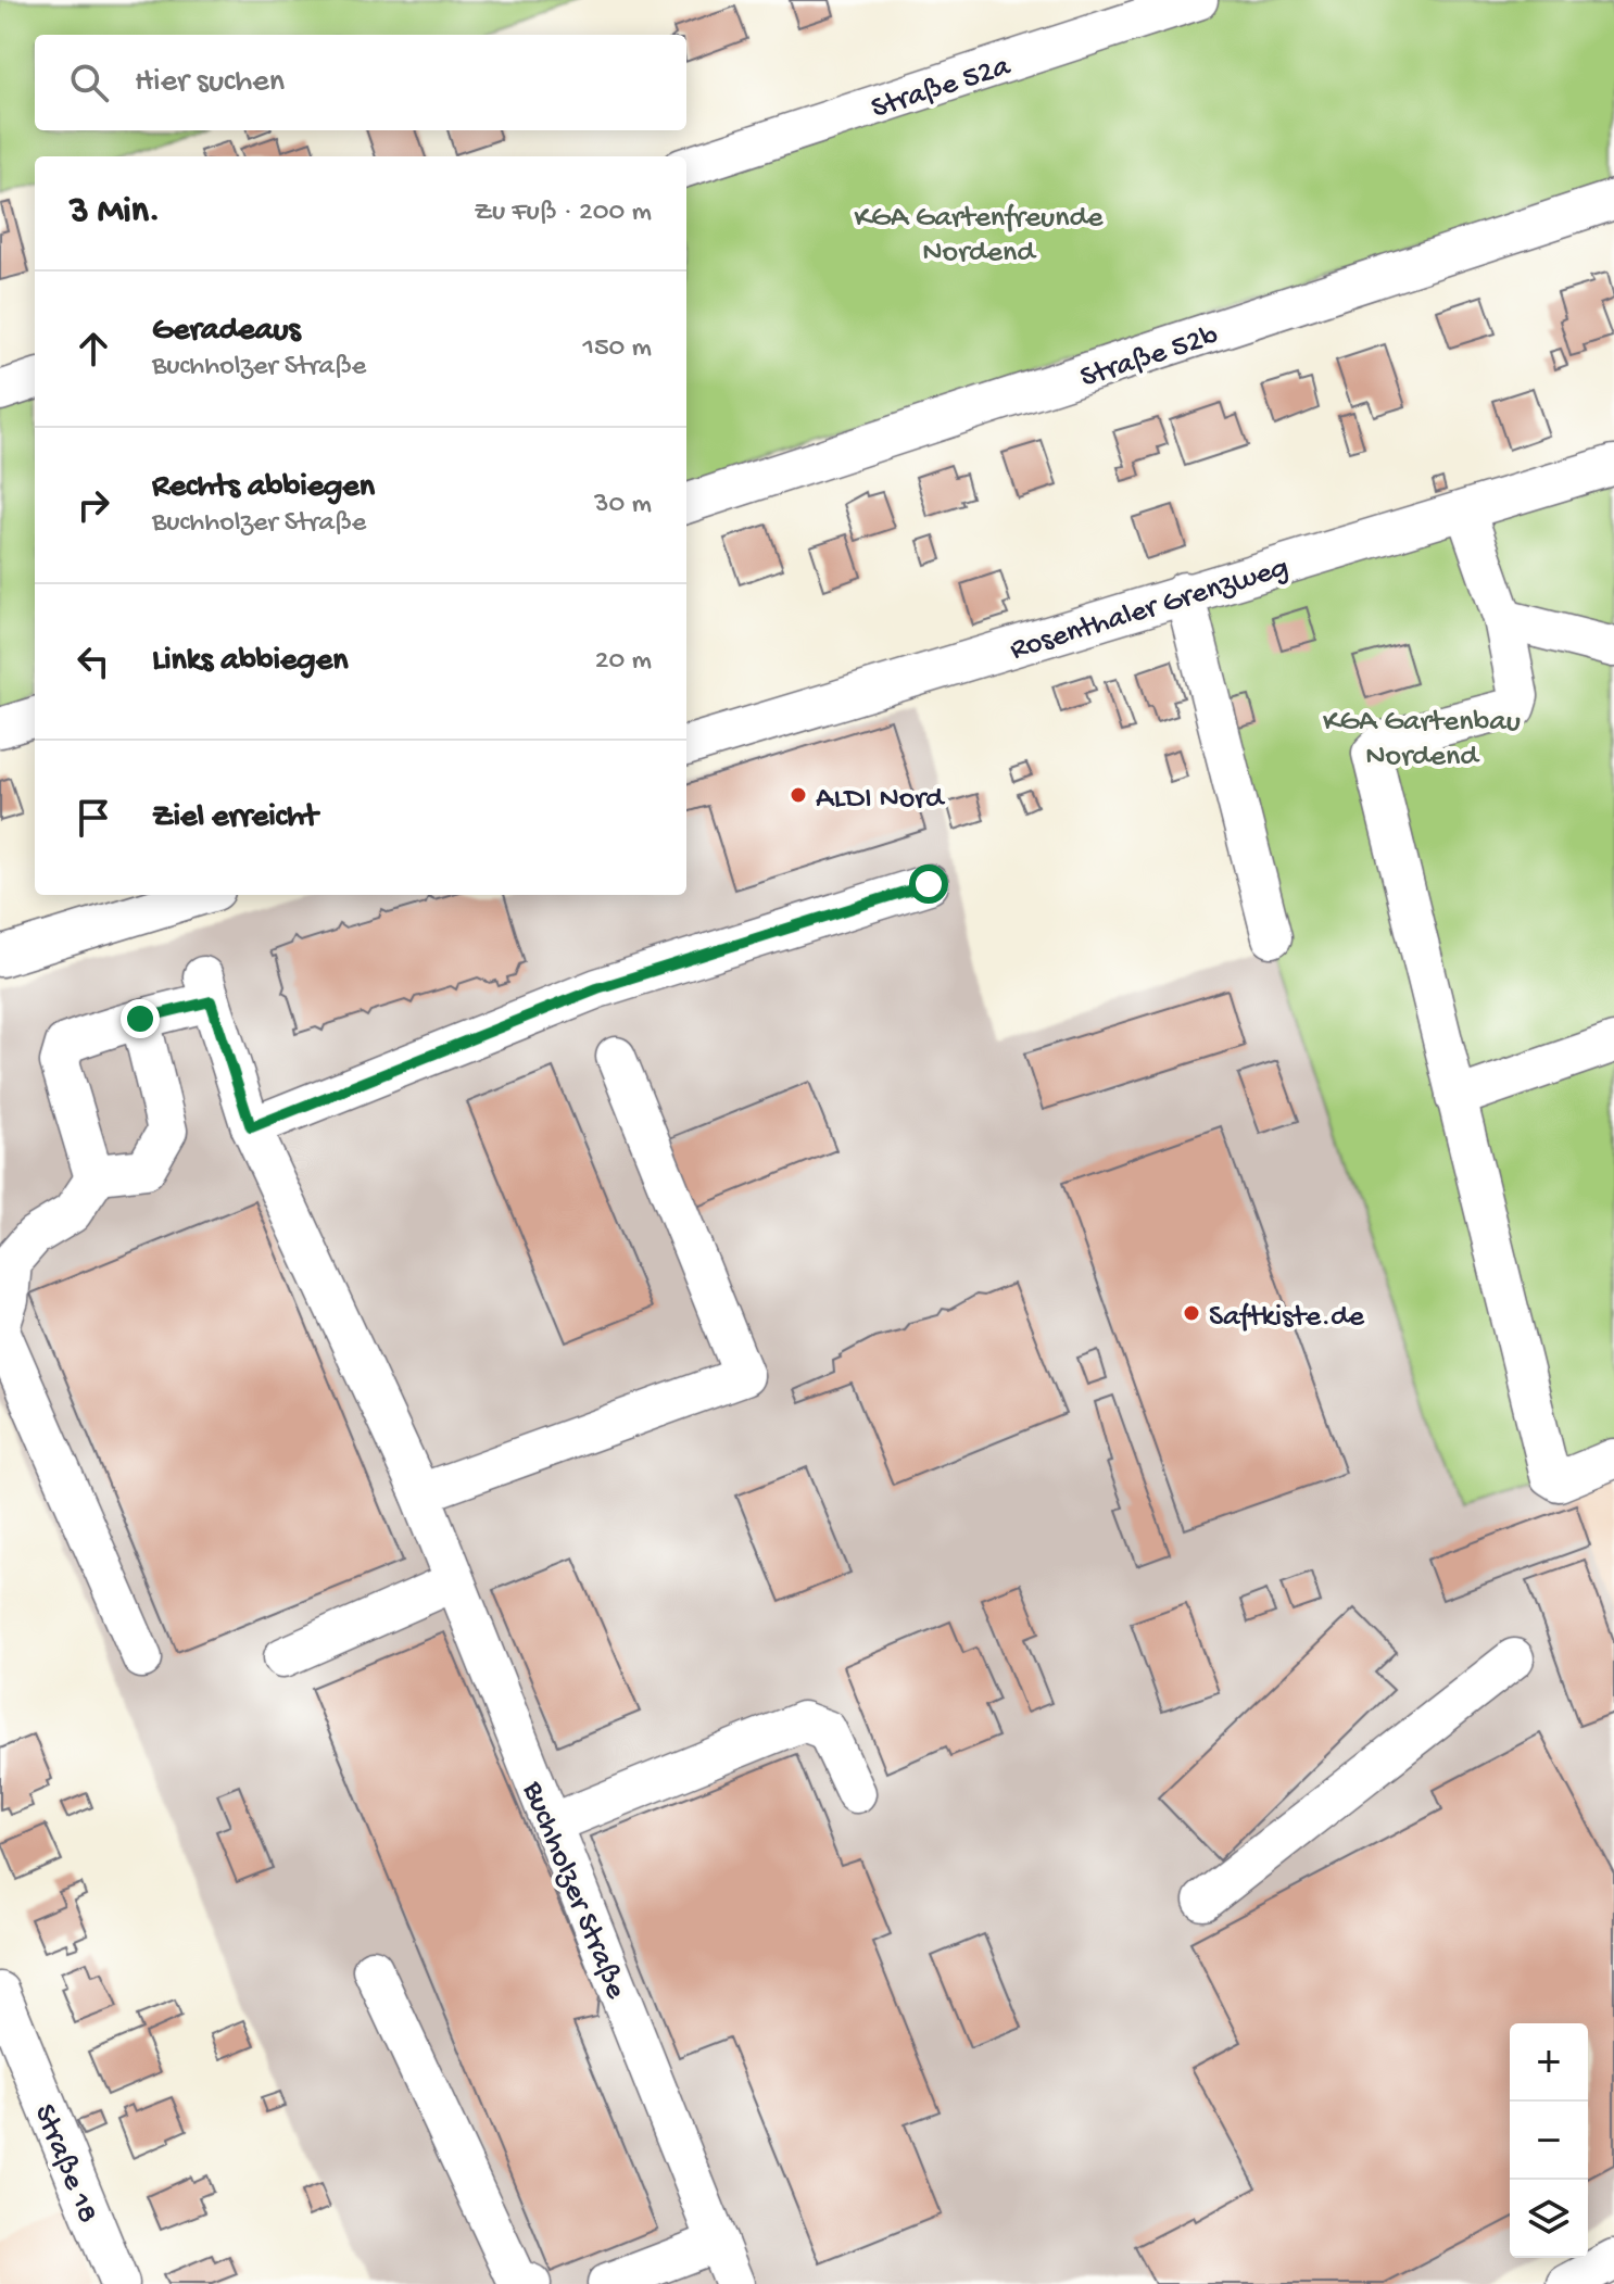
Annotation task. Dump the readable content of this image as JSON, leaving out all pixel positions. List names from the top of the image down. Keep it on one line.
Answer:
{"streets":{"street":["Straße 52a","Straße 52b","Rosenthaler Grenzweg","Buchholzer Straße","Straße 18"]},"parks":["KGA Gartenfreunde Nordend","KGA Gartenbau Nordend"],"places":["ALDI Nord","Saftkiste.de"],"page":{"search":"Hier suchen","heading":["3 Min.","Zu Fuß · 200 m"],"list":[["Geradeaus","Buchholzer Straße","150 m"],["Rechts abbiegen","Buchholzer Straße","30 m"],["Links abbiegen","20 m"],"Ziel erreicht"],"map_buttons":["+","−"]}}
